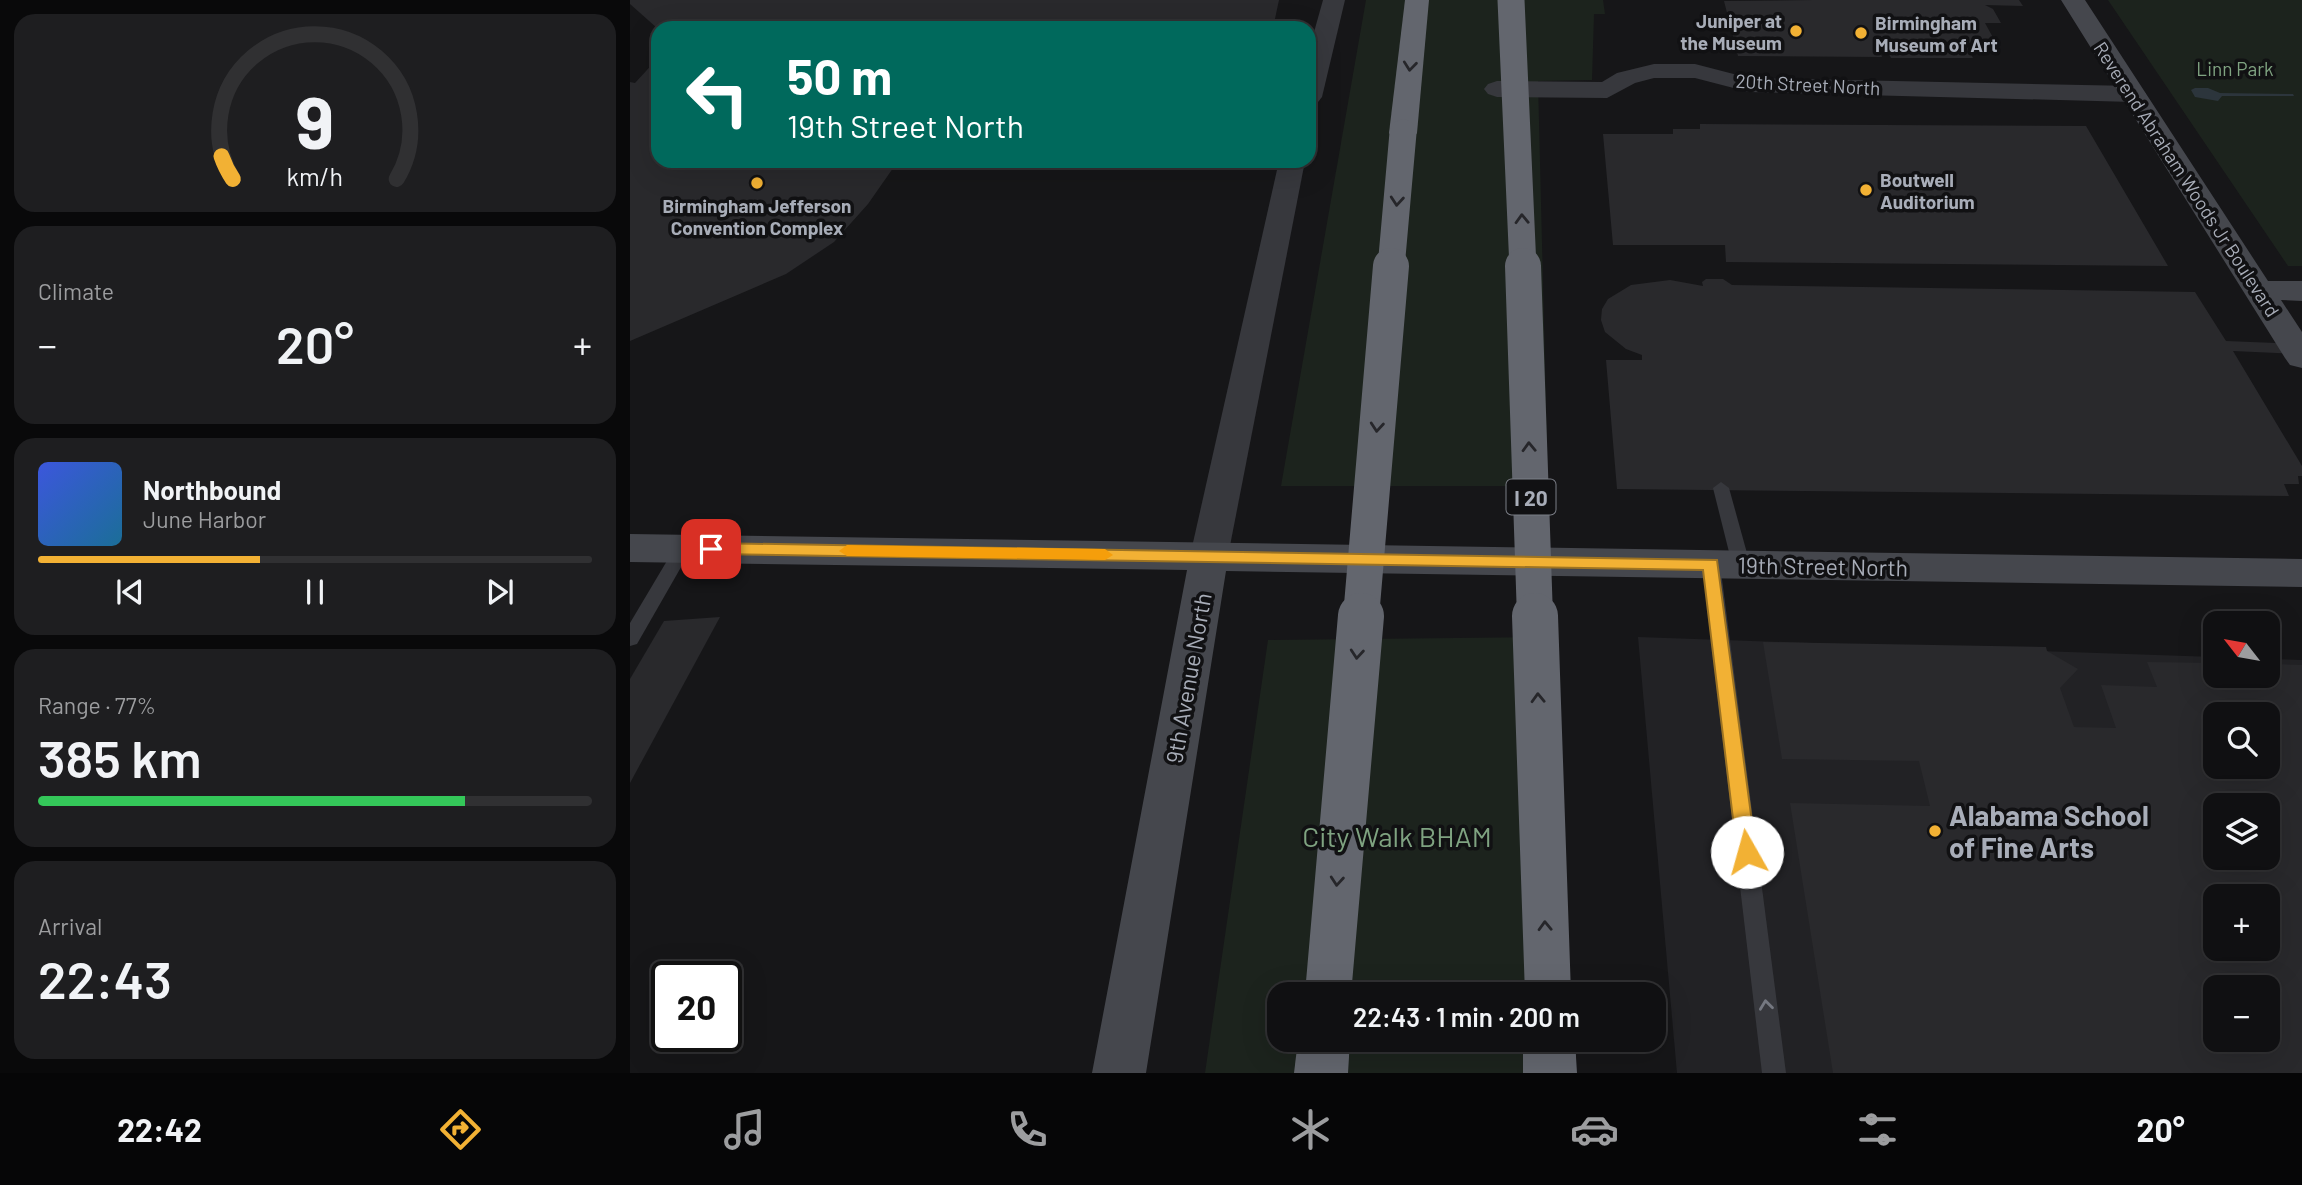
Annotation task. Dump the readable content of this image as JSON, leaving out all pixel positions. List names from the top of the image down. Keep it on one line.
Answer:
{"streets":{"highway":["I 20"],"main road":["Reverend Abraham Woods Jr Boulevard","19th Street North","9th Avenue North"],"street":["20th Street North"]},"crossings":[["20th Street North","Reverend Abraham Woods Jr Boulevard"],["19th Street North","9th Avenue North"]],"parks":["Linn Park","City Walk BHAM"],"places":["Juniper at the Museum","Birmingham Museum of Art","Birmingham Jefferson Convention Complex","Boutwell Auditorium","Alabama School of Fine Arts"],"north":"top left","page":{"turn":["50 m","19th Street North"],"tile":["Climate",["Range · 77%","385 km"],["Arrival","22:43"]],"heat":["−","20°","+"],"song":["Northbound","June Harbor"],"map_buttons":["+","−"],"limit":"20","trip":"22:43 · 1 min · 200 m","tabs":["22:42","20°"],"gauge":["9","km/h"]}}
